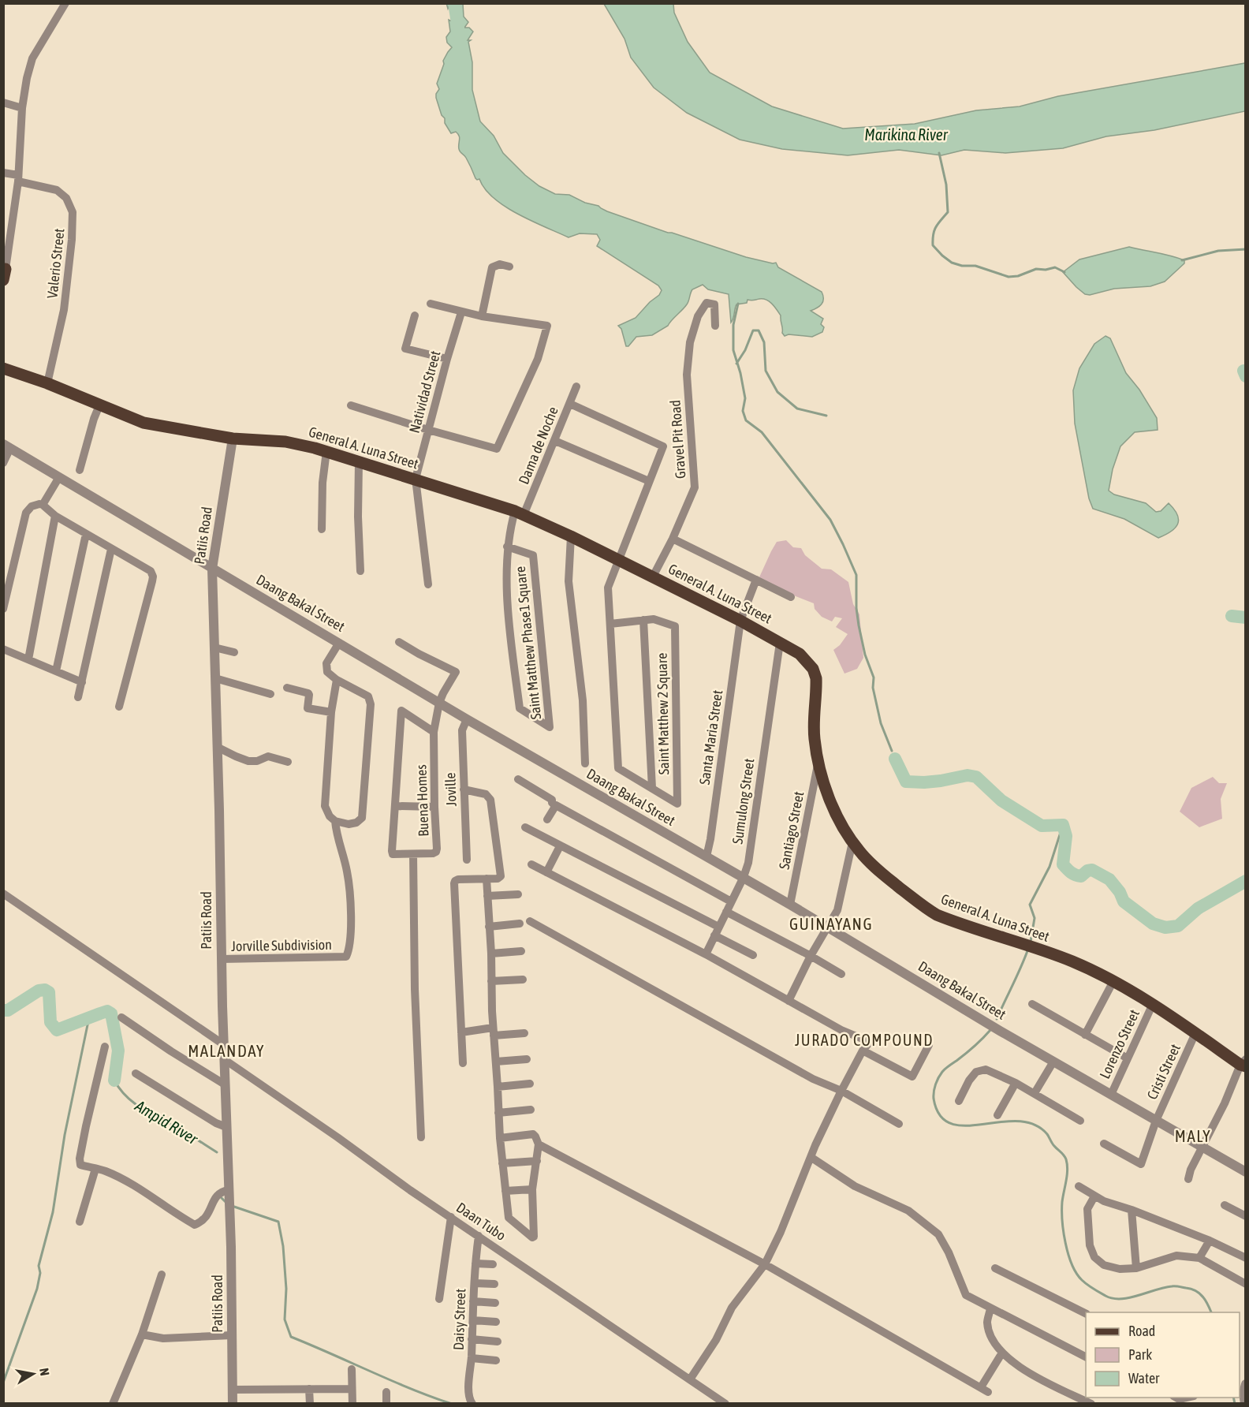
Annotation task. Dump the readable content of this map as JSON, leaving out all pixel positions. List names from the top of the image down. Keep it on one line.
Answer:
{"streets":{"main road":["General A. Luna Street"],"street":["Valerio Street","Natividad Street","Gravel Pit Road","Dama de Noche","Patiis Road","Daang Bakal Street","Saint Matthew Phase1 Square","Saint Matthew 2 Square","Santa Maria Street","Joville","Buena Homes","Sumulong Street","Santiago Street","Jorville Subdivision","Lorenzo Street","Cristi Street","Daan Tubo","Daisy Street"]},"crossings":[["Valerio Street","General A. Luna Street"],["Natividad Street","General A. Luna Street"],["Gravel Pit Road","General A. Luna Street"],["Dama de Noche","General A. Luna Street"],["Dama de Noche","Saint Matthew Phase1 Square"],["Dama de Noche","Saint Matthew 2 Square"],["General A. Luna Street","Patiis Road"],["General A. Luna Street","Saint Matthew Phase1 Square"],["General A. Luna Street","Saint Matthew 2 Square"],["General A. Luna Street","Santa Maria Street"],["General A. Luna Street","Sumulong Street"],["General A. Luna Street","Santiago Street"],["General A. Luna Street","Lorenzo Street"],["General A. Luna Street","Cristi Street"],["Patiis Road","Daang Bakal Street"],["Patiis Road","Jorville Subdivision"],["Patiis Road","Daan Tubo"],["Daang Bakal Street","Santa Maria Street"],["Daang Bakal Street","Joville"],["Daang Bakal Street","Buena Homes"],["Daang Bakal Street","Sumulong Street"],["Daang Bakal Street","Santiago Street"],["Daang Bakal Street","Lorenzo Street"],["Daang Bakal Street","Cristi Street"],["Daan Tubo","Daisy Street"]],"districts":["GUINAYANG","JURADO COMPOUND","MALANDAY","MALY"],"water":["Marikina River","Ampid River"],"legend":["Road","Park","Water"],"north":"right"}
